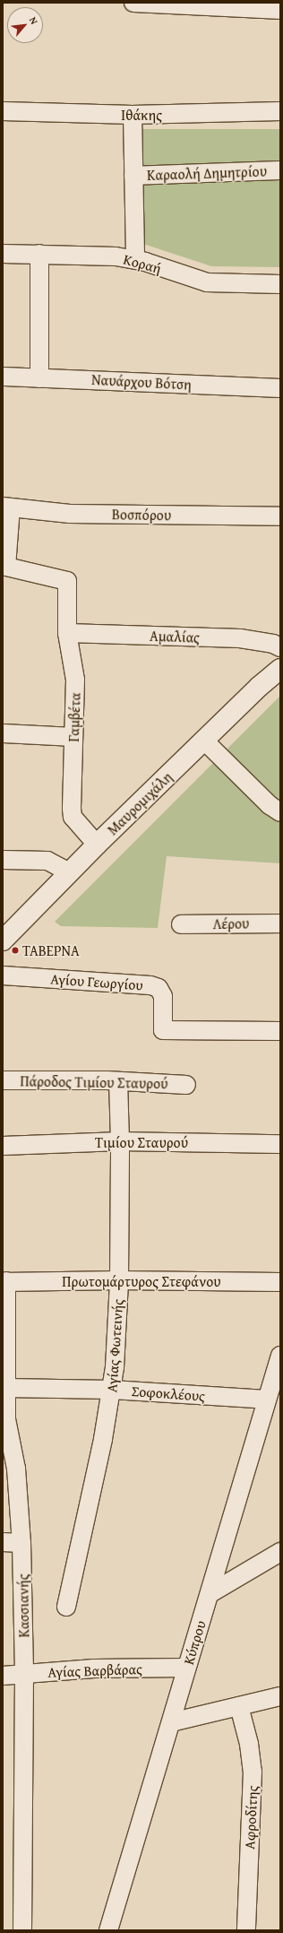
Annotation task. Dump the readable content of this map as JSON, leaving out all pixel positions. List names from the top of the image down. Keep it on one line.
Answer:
{"streets":{"main road":["Μαυρομιχάλη"],"street":["Ιθάκης","Καραολή Δημητρίου","Κοραή","Ναυάρχου Βότση","Βοσπόρου","Αμαλίας","Γαμβέτα","Λέρου","Αγίου Γεωργίου","Πάροδος Τιμίου Σταυρού","Τιμίου Σταυρού","Πρωτομάρτυρος Στεφάνου","Αγίας Φωτεινής","Σοφοκλέους","Κασσιανής","Κύπρου","Αγίας Βαρβάρας","Αφροδίτης"]},"crossings":[["Αμαλίας","Γαμβέτα"],["Γαμβέτα","Μαυρομιχάλη"],["Πάροδος Τιμίου Σταυρού","Αγίας Φωτεινής"],["Τιμίου Σταυρού","Αγίας Φωτεινής"],["Πρωτομάρτυρος Στεφάνου","Αγίας Φωτεινής"],["Πρωτομάρτυρος Στεφάνου","Κασσιανής"],["Αγίας Φωτεινής","Σοφοκλέους"],["Σοφοκλέους","Κασσιανής"],["Σοφοκλέους","Κύπρου"],["Κασσιανής","Αγίας Βαρβάρας"],["Κύπρου","Αγίας Βαρβάρας"]],"places":["ΤΑΒΕΡΝΑ"],"north":"top right"}
